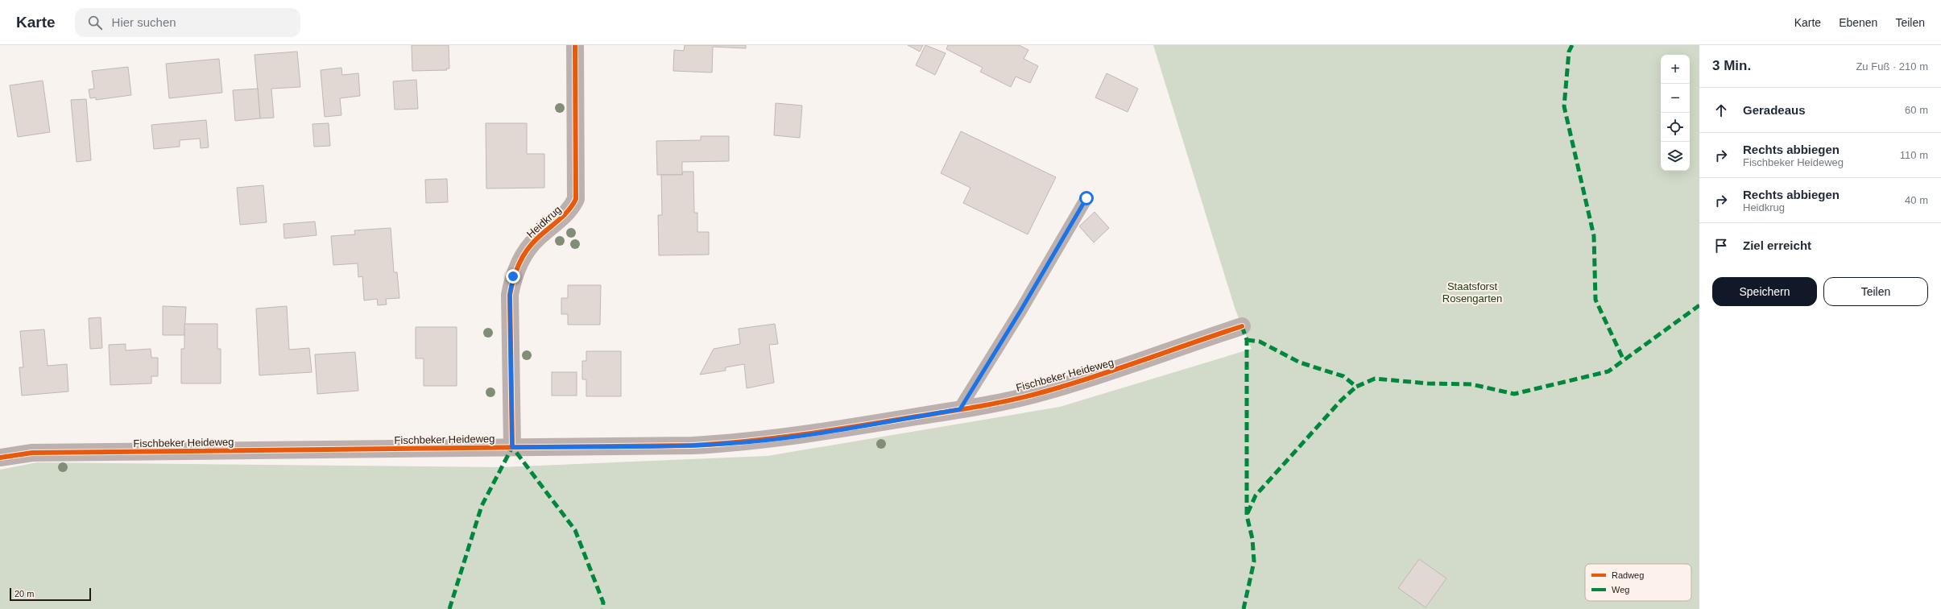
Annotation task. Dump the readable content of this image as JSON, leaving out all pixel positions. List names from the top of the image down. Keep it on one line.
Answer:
{"streets":{"street":["Heidkrug","Fischbeker Heideweg"]},"crossings":[["Heidkrug","Fischbeker Heideweg"]],"parks":["Staatsforst Rosengarten"],"legend":["Radweg","Weg"],"scale_bar":"20 m","page":{"header":"Karte","search":"Hier suchen","nav":["Karte","Ebenen","Teilen"],"heading":["3 Min.","Zu Fuß · 210 m"],"map_buttons":["+","−"],"list":[["Geradeaus","60 m"],["Rechts abbiegen","Fischbeker Heideweg","110 m"],["Rechts abbiegen","Heidkrug","40 m"],"Ziel erreicht"],"buttons":["Speichern","Teilen"],"scale":"20 m"}}
